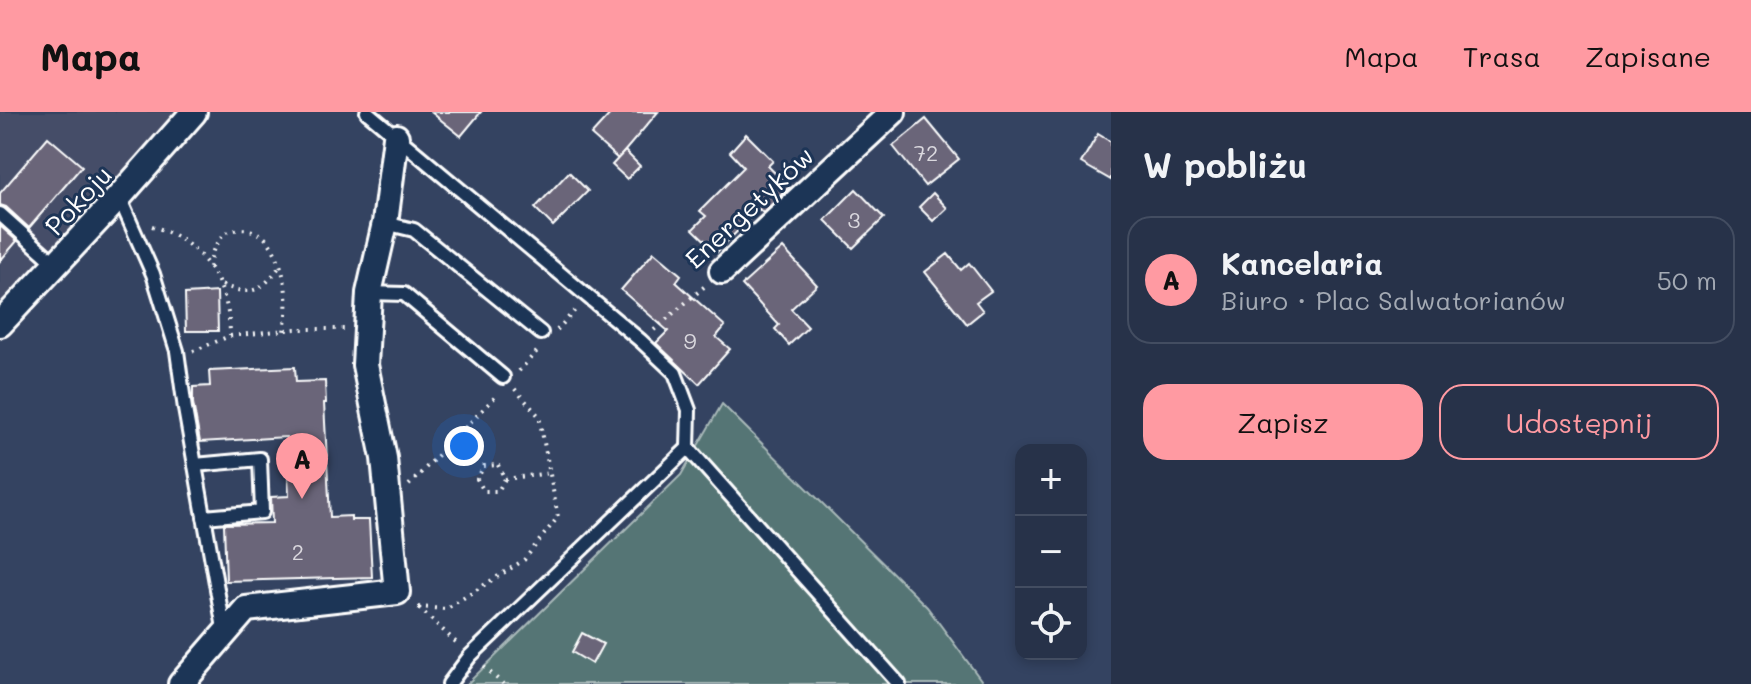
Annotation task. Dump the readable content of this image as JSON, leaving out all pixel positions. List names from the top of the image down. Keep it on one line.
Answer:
{"streets":{"street":["Pokoju","Energetyków"]},"house_numbers":["72","3","9","2"],"page":{"header":"Mapa","nav":["Mapa","Trasa","Zapisane"],"heading":"W pobliżu","list":[{"mark":"A","name":"Kancelaria","note":"Biuro · Plac Salwatorianów","value":"50 m"}],"buttons":["Zapisz","Udostępnij"],"pins":"A","map_buttons":["+","−"]}}
